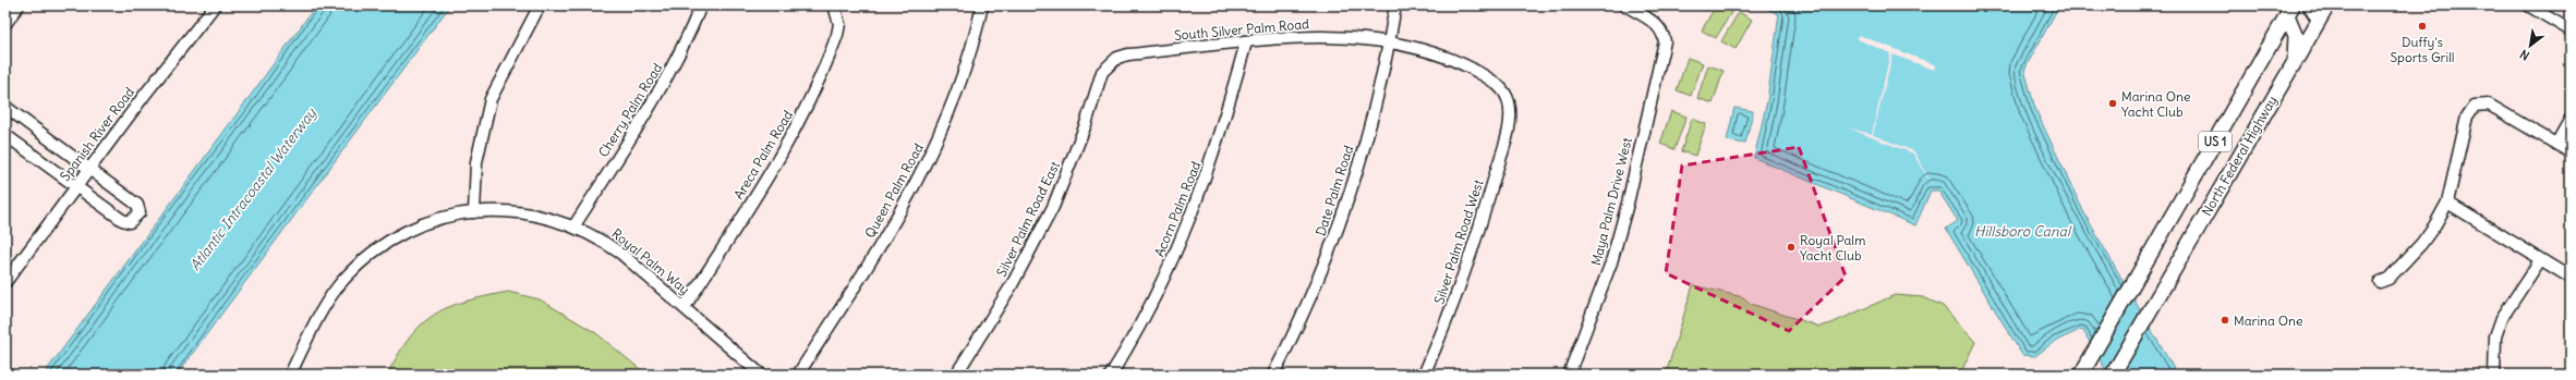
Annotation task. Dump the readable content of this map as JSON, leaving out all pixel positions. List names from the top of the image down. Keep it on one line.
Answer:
{"streets":{"main road":["US 1","North Federal Highway"],"street":["South Silver Palm Road","Cherry Palm Road","Spanish River Road","Areca Palm Road","Queen Palm Road","Date Palm Road","Maya Palm Drive West","Acorn Palm Road","Silver Palm Road East","Silver Palm Road West","Royal Palm Way"]},"crossings":[["South Silver Palm Road","Date Palm Road"],["South Silver Palm Road","Acorn Palm Road"],["South Silver Palm Road","Silver Palm Road East"],["South Silver Palm Road","Silver Palm Road West"],["Cherry Palm Road","Royal Palm Way"],["Areca Palm Road","Royal Palm Way"]],"water":["Atlantic Intracoastal Waterway","Hillsboro Canal"],"places":["Duffy's Sports Grill","Marina One Yacht Club","Royal Palm Yacht Club","Marina One"],"north":"bottom left"}
